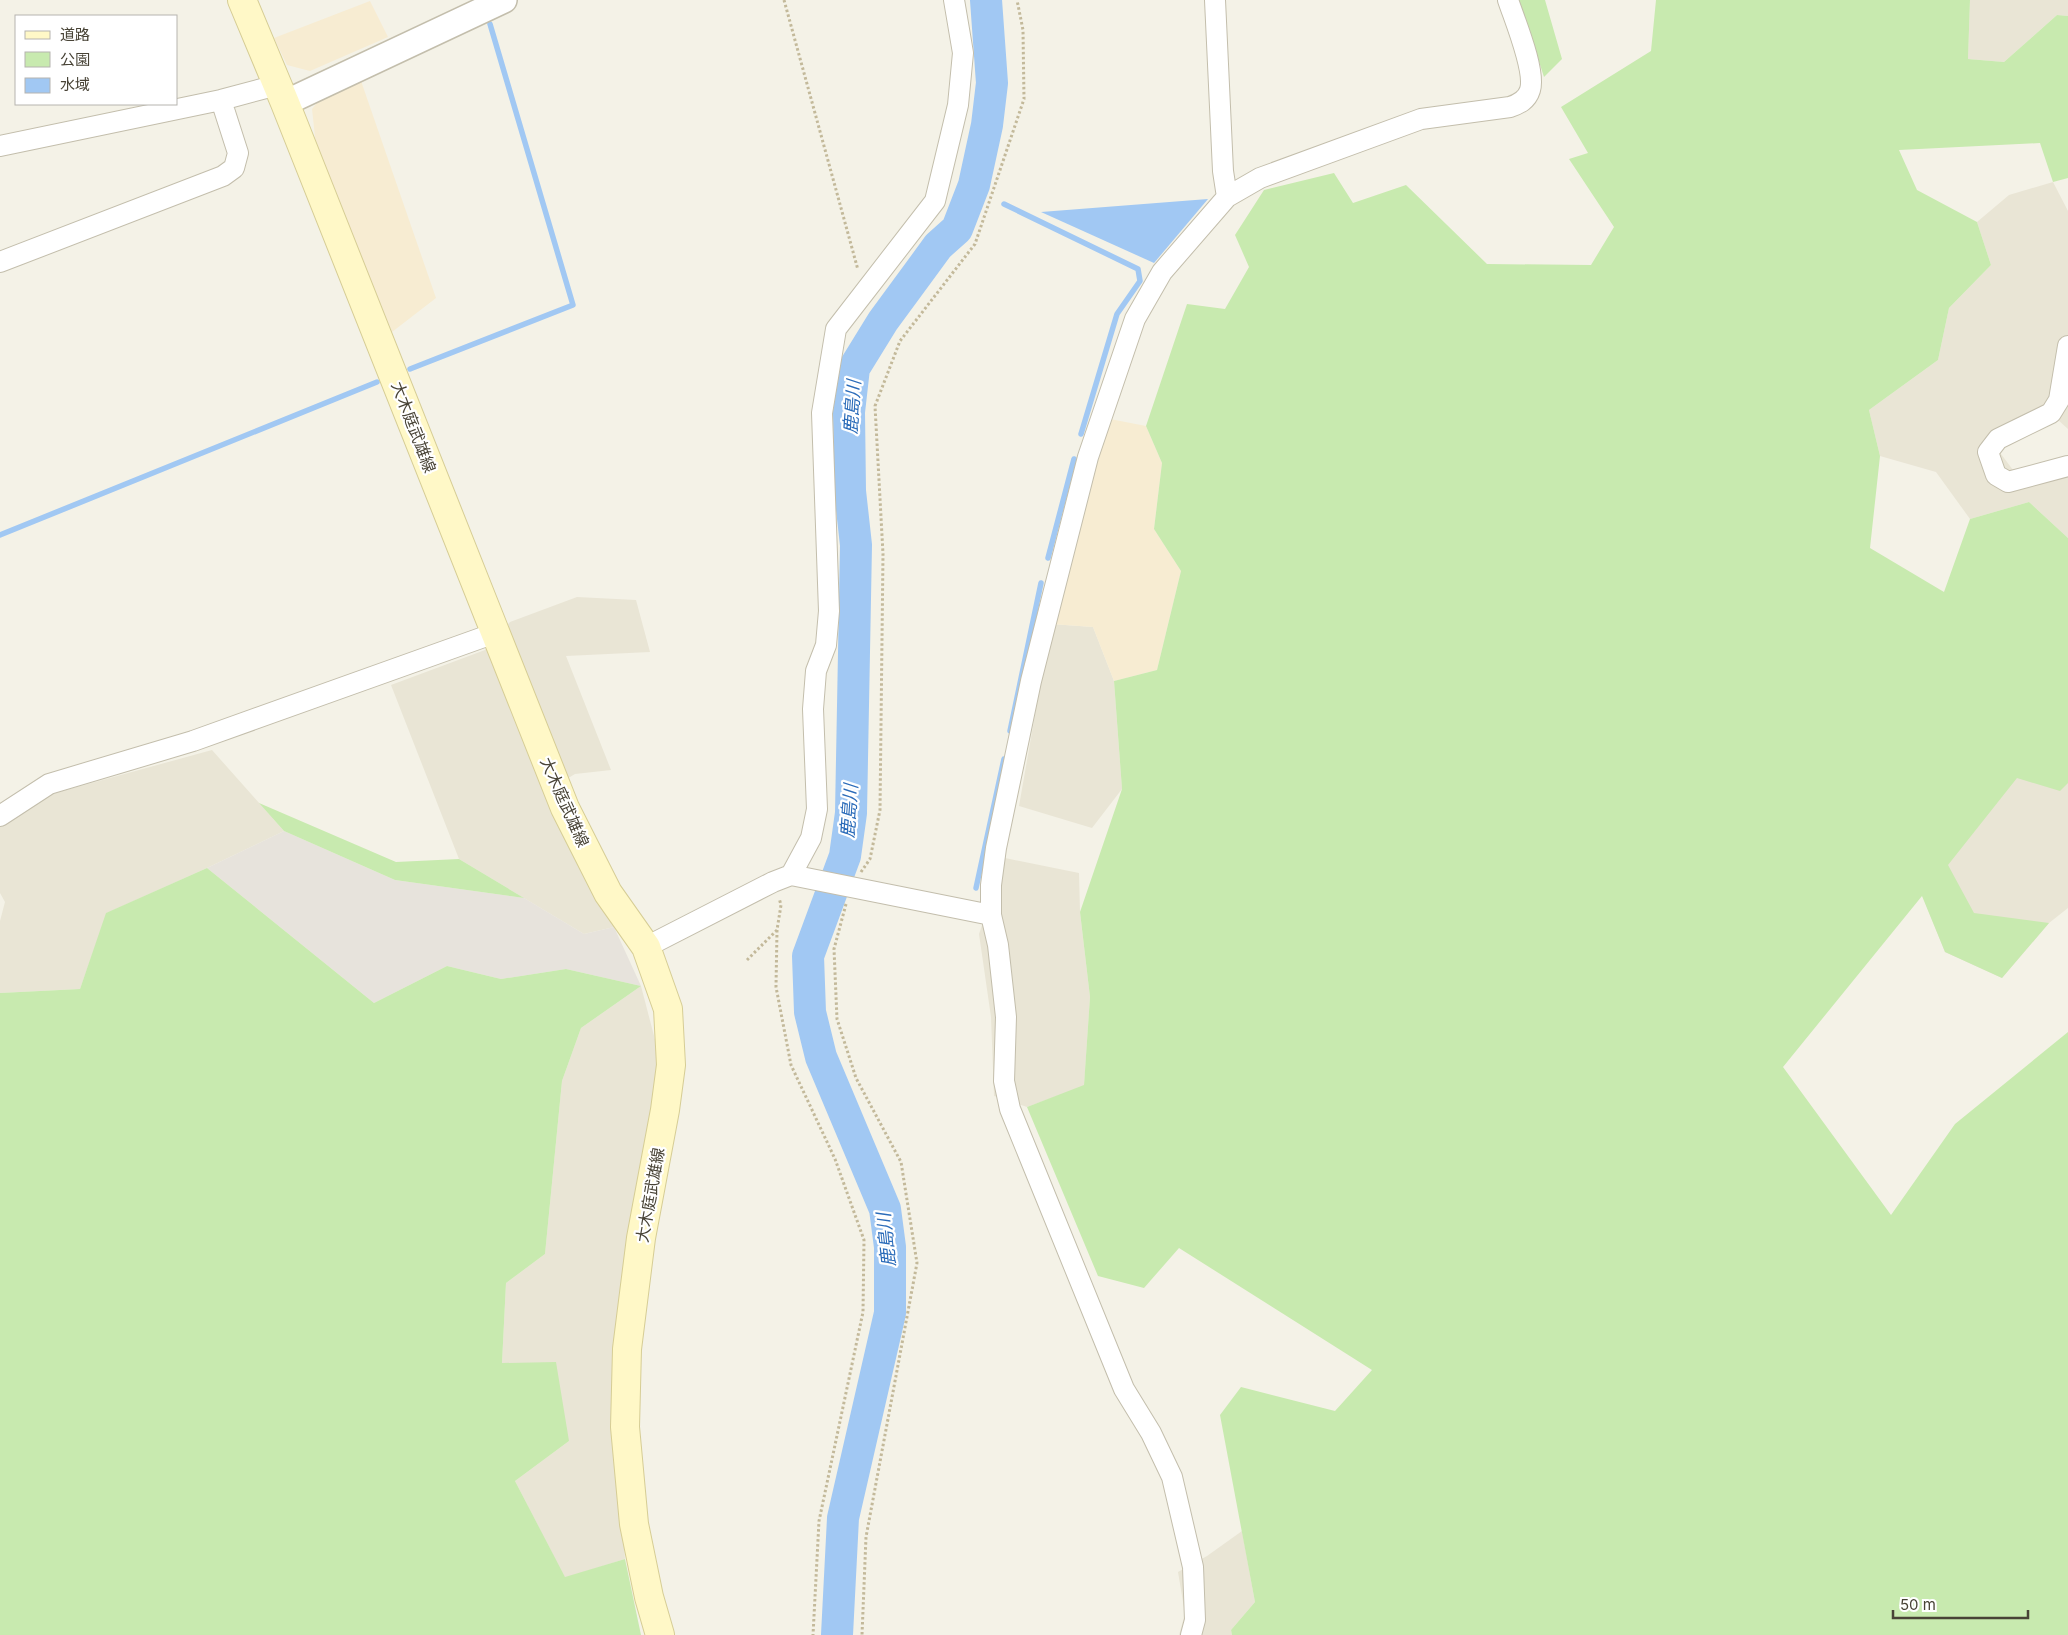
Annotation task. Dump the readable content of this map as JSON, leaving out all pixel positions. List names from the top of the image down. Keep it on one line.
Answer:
{"streets":{"main road":["大木庭武雄線"]},"water":["鹿島川"],"legend":["道路","公園","水域"],"scale_bar":"50 m"}
